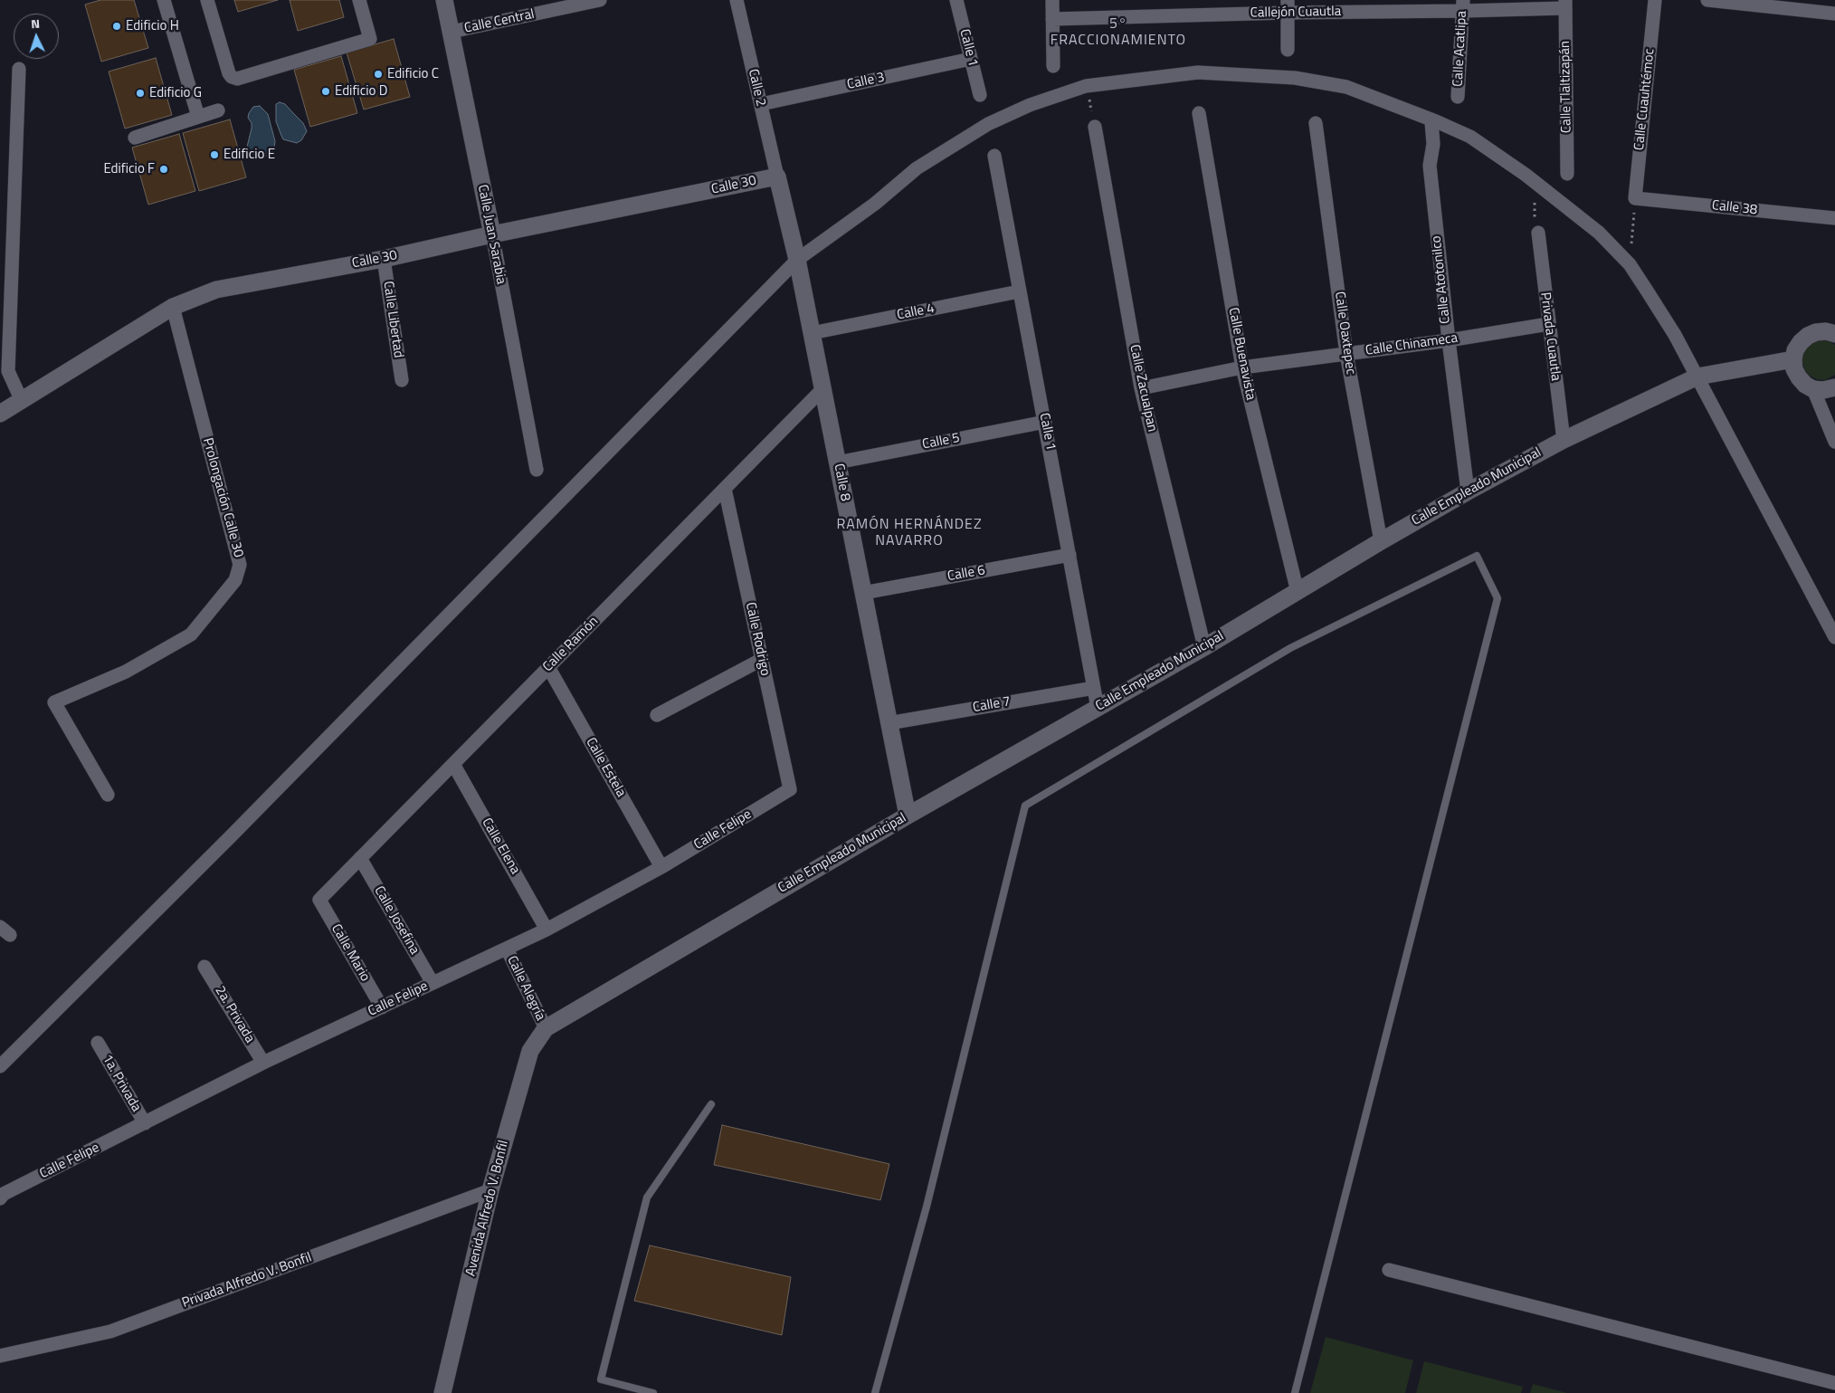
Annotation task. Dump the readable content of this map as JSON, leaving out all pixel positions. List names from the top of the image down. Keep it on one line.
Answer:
{"streets":{"street":["Callejón Cuautla","Calle Central","Calle 1","Calle Acatlipa","Calle 3","Calle Tlaltizapán","Calle 2","Calle Cuauhtémoc","Calle 30","Calle 38","Calle Juan Sarabia","Calle Atotonilco","Calle 4","Calle Libertad","Calle Oaxtepec","Privada Cuautla","Calle Chinameca","Calle Buenavista","Calle Zacualpan","Calle 5","Calle 8","Calle Empleado Municipal","Prolongación Calle 30","Calle 6","Calle Rodrigo","Calle Ramón","Calle 7","Calle Estela","Calle Felipe","Calle Elena","Calle Josefina","Calle Mario","Calle Alegría","2a. Privada","1a. Privada","Avenida Alfredo V. Bonfil","Privada Alfredo V. Bonfil"]},"crossings":[["Callejón Cuautla","Calle Acatlipa"],["Callejón Cuautla","Calle Tlaltizapán"],["Calle Central","Calle Juan Sarabia"],["Calle 1","Calle 3"],["Calle 1","Calle 4"],["Calle 1","Calle 5"],["Calle 1","Calle Empleado Municipal"],["Calle 1","Calle 6"],["Calle 1","Calle 7"],["Calle 3","Calle 2"],["Calle 2","Calle 30"],["Calle 2","Calle 8"],["Calle Cuauhtémoc","Calle 38"],["Calle 30","Calle Juan Sarabia"],["Calle 30","Calle Libertad"],["Calle 30","Calle 8"],["Calle 30","Prolongación Calle 30"],["Calle Atotonilco","Calle Chinameca"],["Calle Atotonilco","Calle Empleado Municipal"],["Calle 4","Calle 8"],["Calle Oaxtepec","Calle Chinameca"],["Calle Oaxtepec","Calle Empleado Municipal"],["Privada Cuautla","Calle Chinameca"],["Privada Cuautla","Calle Empleado Municipal"],["Calle Chinameca","Calle Buenavista"],["Calle Chinameca","Calle Zacualpan"],["Calle Buenavista","Calle Empleado Municipal"],["Calle Zacualpan","Calle Empleado Municipal"],["Calle 5","Calle 8"],["Calle 8","Calle Empleado Municipal"],["Calle 8","Calle 6"],["Calle 8","Calle Ramón"],["Calle 8","Calle 7"],["Calle Empleado Municipal","Calle Alegría"],["Calle Empleado Municipal","Avenida Alfredo V. Bonfil"],["Calle Rodrigo","Calle Ramón"],["Calle Rodrigo","Calle Felipe"],["Calle Ramón","Calle Estela"],["Calle Ramón","Calle Elena"],["Calle Ramón","Calle Josefina"],["Calle Ramón","Calle Mario"],["Calle Estela","Calle Felipe"],["Calle Felipe","Calle Elena"],["Calle Felipe","Calle Josefina"],["Calle Felipe","Calle Mario"],["Calle Felipe","Calle Alegría"],["Calle Felipe","2a. Privada"],["Calle Felipe","1a. Privada"],["Calle Alegría","Avenida Alfredo V. Bonfil"],["Avenida Alfredo V. Bonfil","Privada Alfredo V. Bonfil"]],"districts":["5° FRACCIONAMIENTO","RAMÓN HERNÁNDEZ NAVARRO"],"places":["Edificio H","Edificio C","Edificio D","Edificio G","Edificio E","Edificio F"],"north":"top"}
